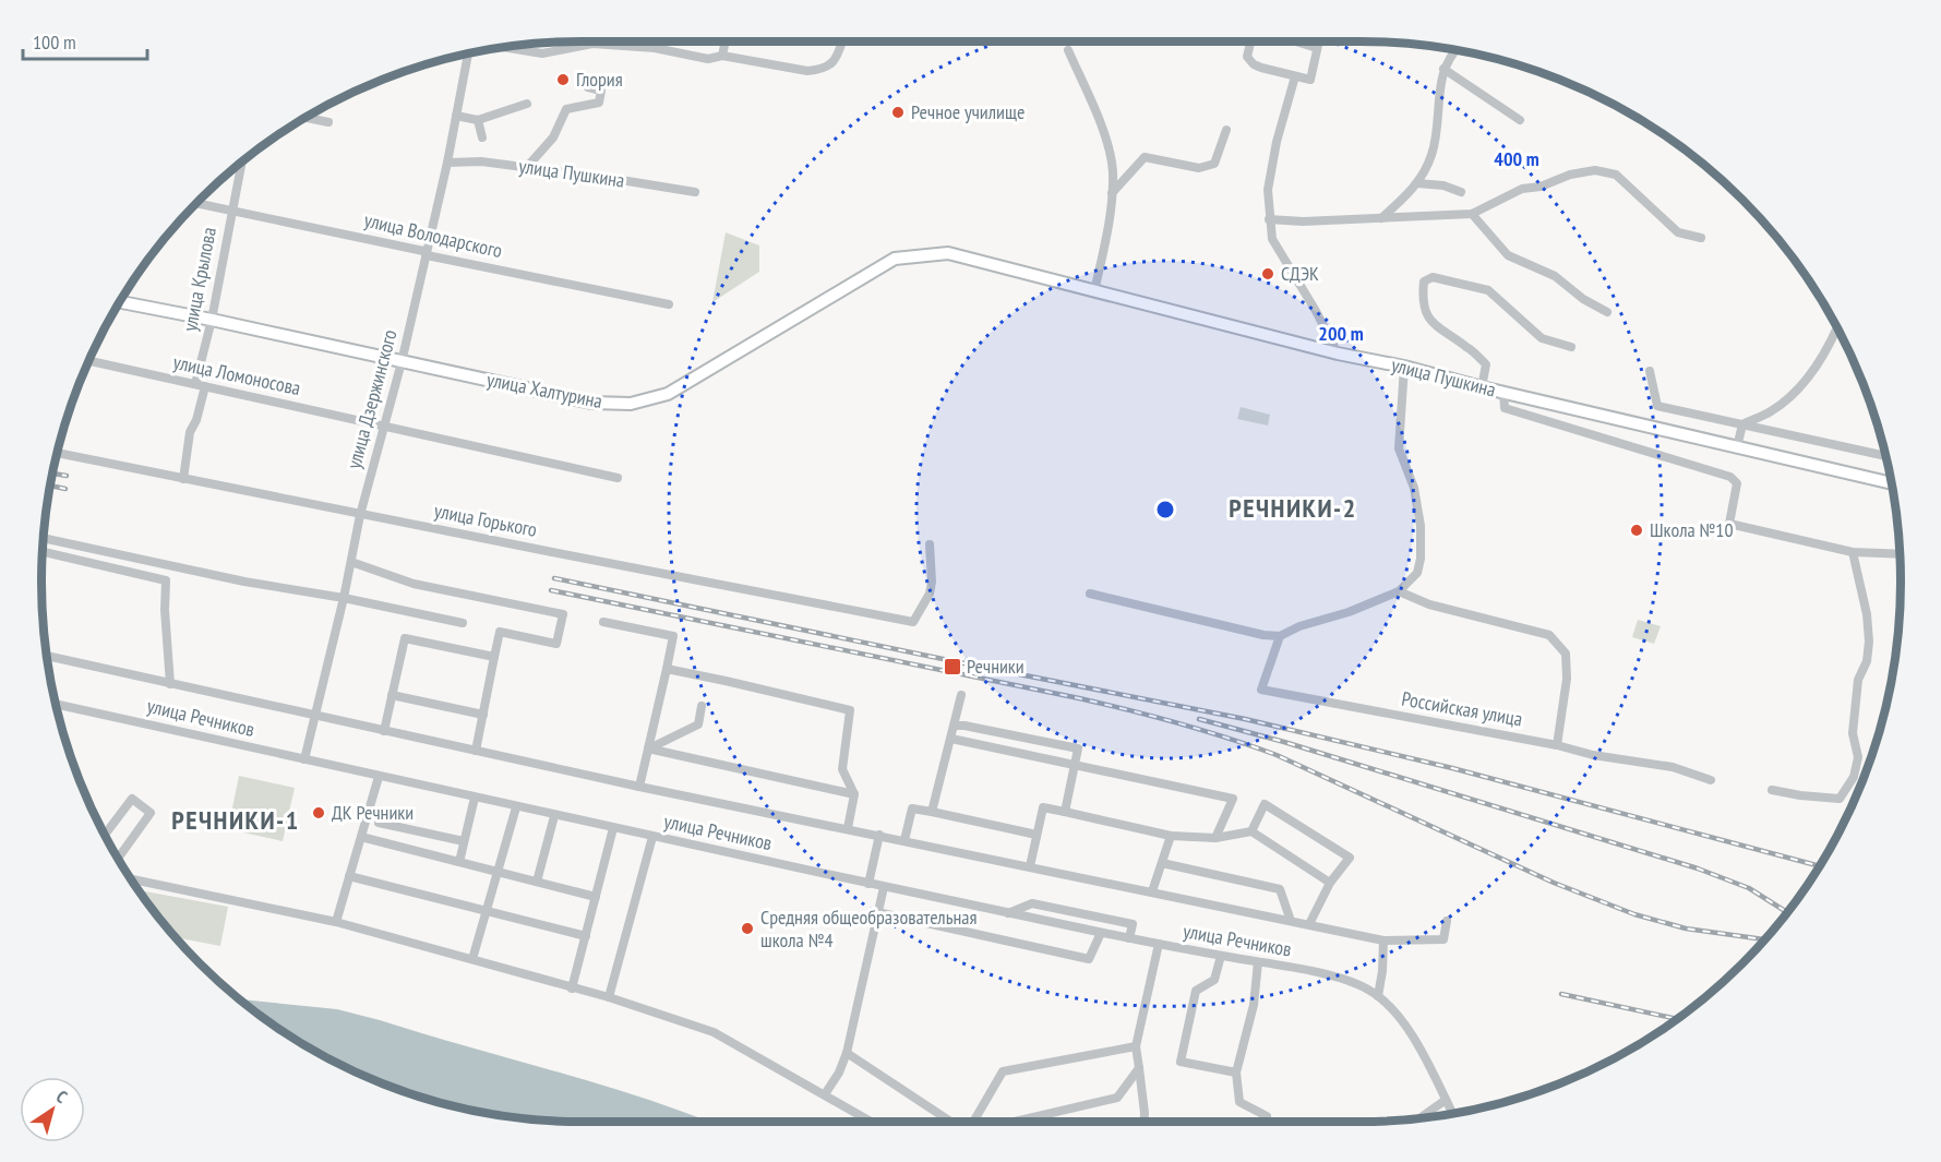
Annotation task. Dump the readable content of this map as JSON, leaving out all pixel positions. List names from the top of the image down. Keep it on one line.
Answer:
{"streets":{"main road":["улица Пушкина","улица Халтурина"],"street":["улица Володарского","улица Крылова","улица Ломоносова","улица Дзержинского","улица Горького","Российская улица","улица Речников"]},"crossings":[["улица Пушкина","улица Халтурина"],["улица Пушкина","улица Дзержинского"],["улица Володарского","улица Крылова"],["улица Володарского","улица Дзержинского"],["улица Крылова","улица Ломоносова"],["улица Крылова","улица Халтурина"],["улица Крылова","улица Горького"],["улица Ломоносова","улица Дзержинского"],["улица Халтурина","улица Дзержинского"],["улица Дзержинского","улица Горького"],["улица Дзержинского","улица Речников"]],"districts":["РЕЧНИКИ-2","РЕЧНИКИ-1"],"places":{"other":["Глория","Речное училище","СДЭК","Школа №10","ДК Речники","Средняя общеобразовательная школа №4"],"transit":["Речники"]},"scale_bar":"100 m","north":"top right","rings":["400 m","200 m"]}
